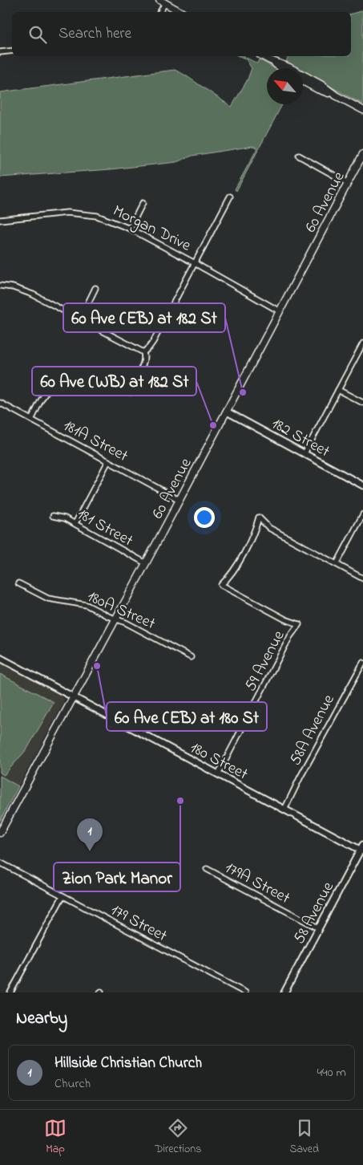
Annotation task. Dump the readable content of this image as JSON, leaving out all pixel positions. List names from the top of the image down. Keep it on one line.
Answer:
{"streets":{"main road":["60 Avenue"],"street":["Morgan Drive","182 Street","181A Street","181 Street","180A Street","59 Avenue","58A Avenue","180 Street","179A Street","58 Avenue","179 Street"]},"crossings":[["60 Avenue","Morgan Drive"],["60 Avenue","182 Street"],["60 Avenue","181A Street"],["60 Avenue","181 Street"],["60 Avenue","180A Street"],["60 Avenue","180 Street"],["59 Avenue","180 Street"],["58A Avenue","180 Street"],["180 Street","58 Avenue"],["179A Street","58 Avenue"]],"places":["60 Ave (EB) at 182 St","60 Ave (WB) at 182 St","60 Ave (EB) at 180 St","Zion Park Manor"],"north":"top left","page":{"search":"Search here","pins":"1","heading":"Nearby","list":[{"mark":"1","name":"Hillside Christian Church","note":"Church","value":"440 m"}],"nav":["Map","Directions","Saved"]}}
